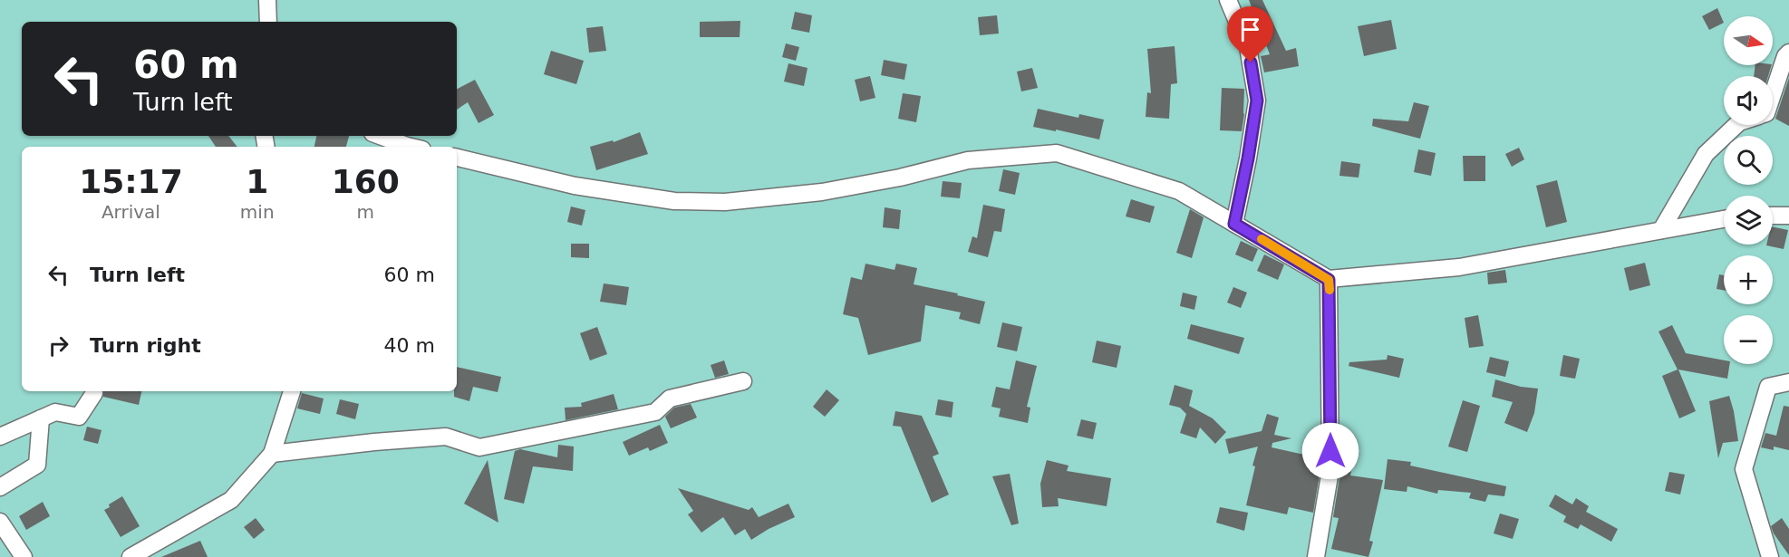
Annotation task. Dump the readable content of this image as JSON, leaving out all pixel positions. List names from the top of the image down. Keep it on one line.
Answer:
{"north":"right","page":{"map_buttons":["+","−"],"turn":["60 m","Turn left"],"eta":["15:17","Arrival","1","min","160","m"],"list":[{"name":"Turn left","value":"60 m"},{"name":"Turn right","value":"40 m"}]}}
